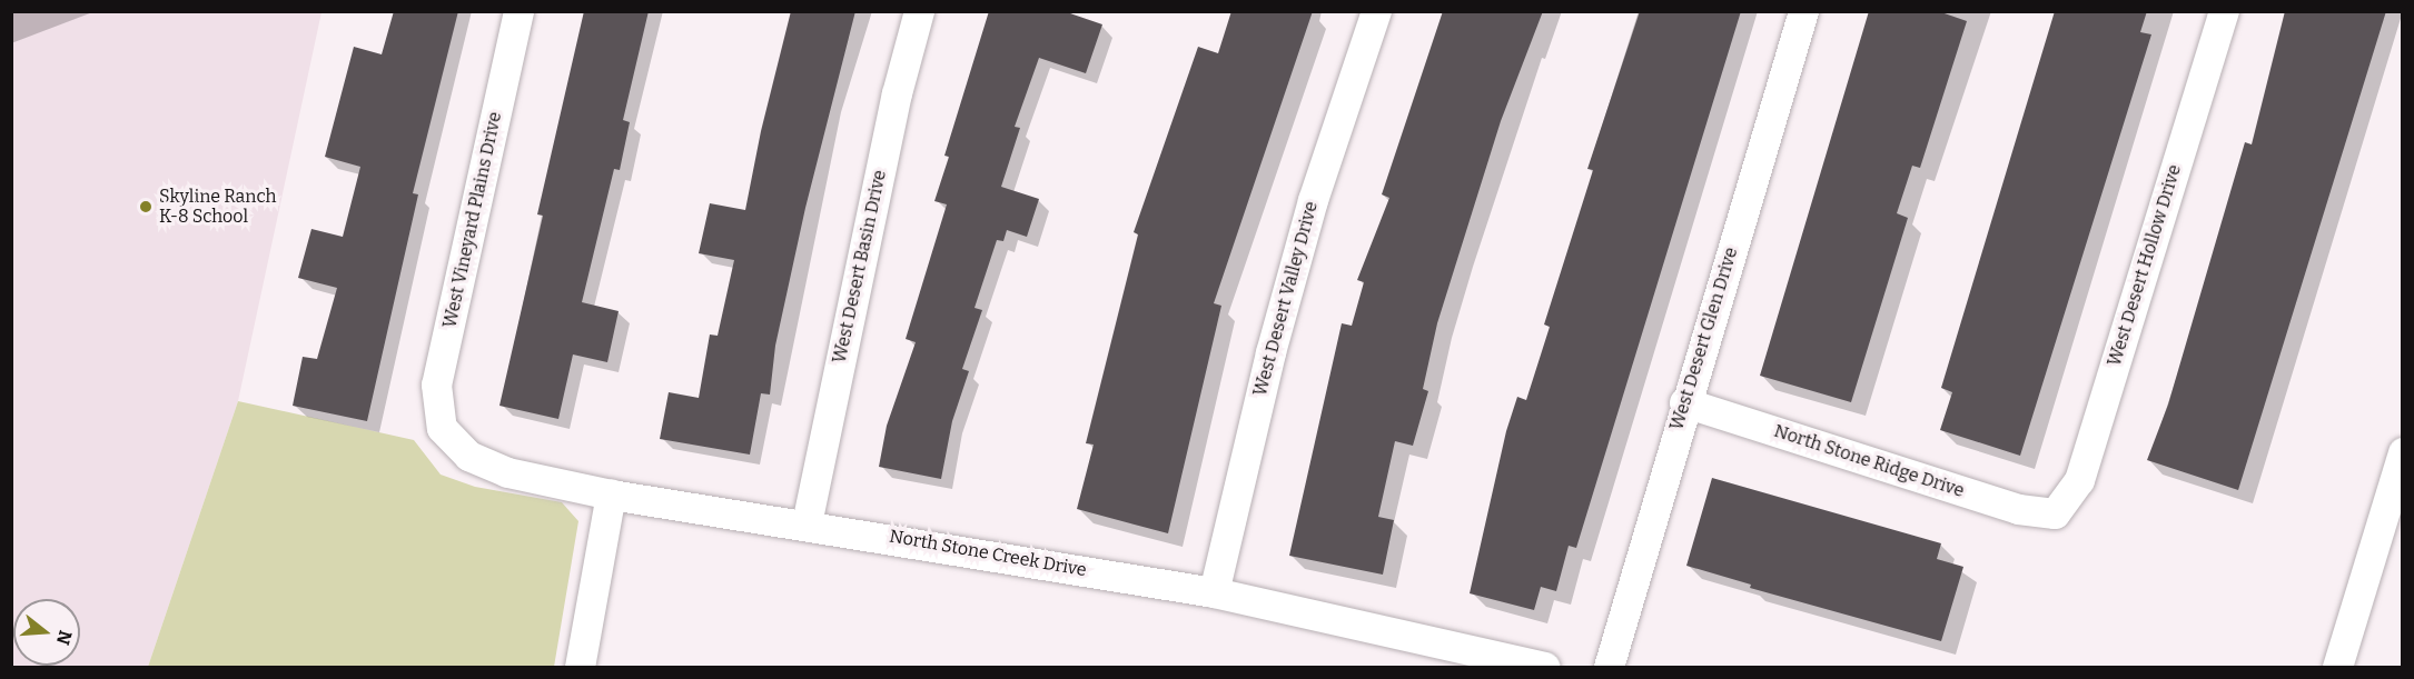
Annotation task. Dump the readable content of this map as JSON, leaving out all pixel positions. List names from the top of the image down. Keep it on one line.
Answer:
{"streets":{"street":["West Vineyard Plains Drive","West Desert Hollow Drive","West Desert Basin Drive","West Desert Valley Drive","West Desert Glen Drive","North Stone Ridge Drive","North Stone Creek Drive"]},"crossings":[["West Vineyard Plains Drive","North Stone Creek Drive"],["West Desert Hollow Drive","North Stone Ridge Drive"],["West Desert Basin Drive","North Stone Creek Drive"],["West Desert Valley Drive","North Stone Creek Drive"],["West Desert Glen Drive","North Stone Ridge Drive"]],"places":["Skyline Ranch K-8 School"],"north":"right"}
